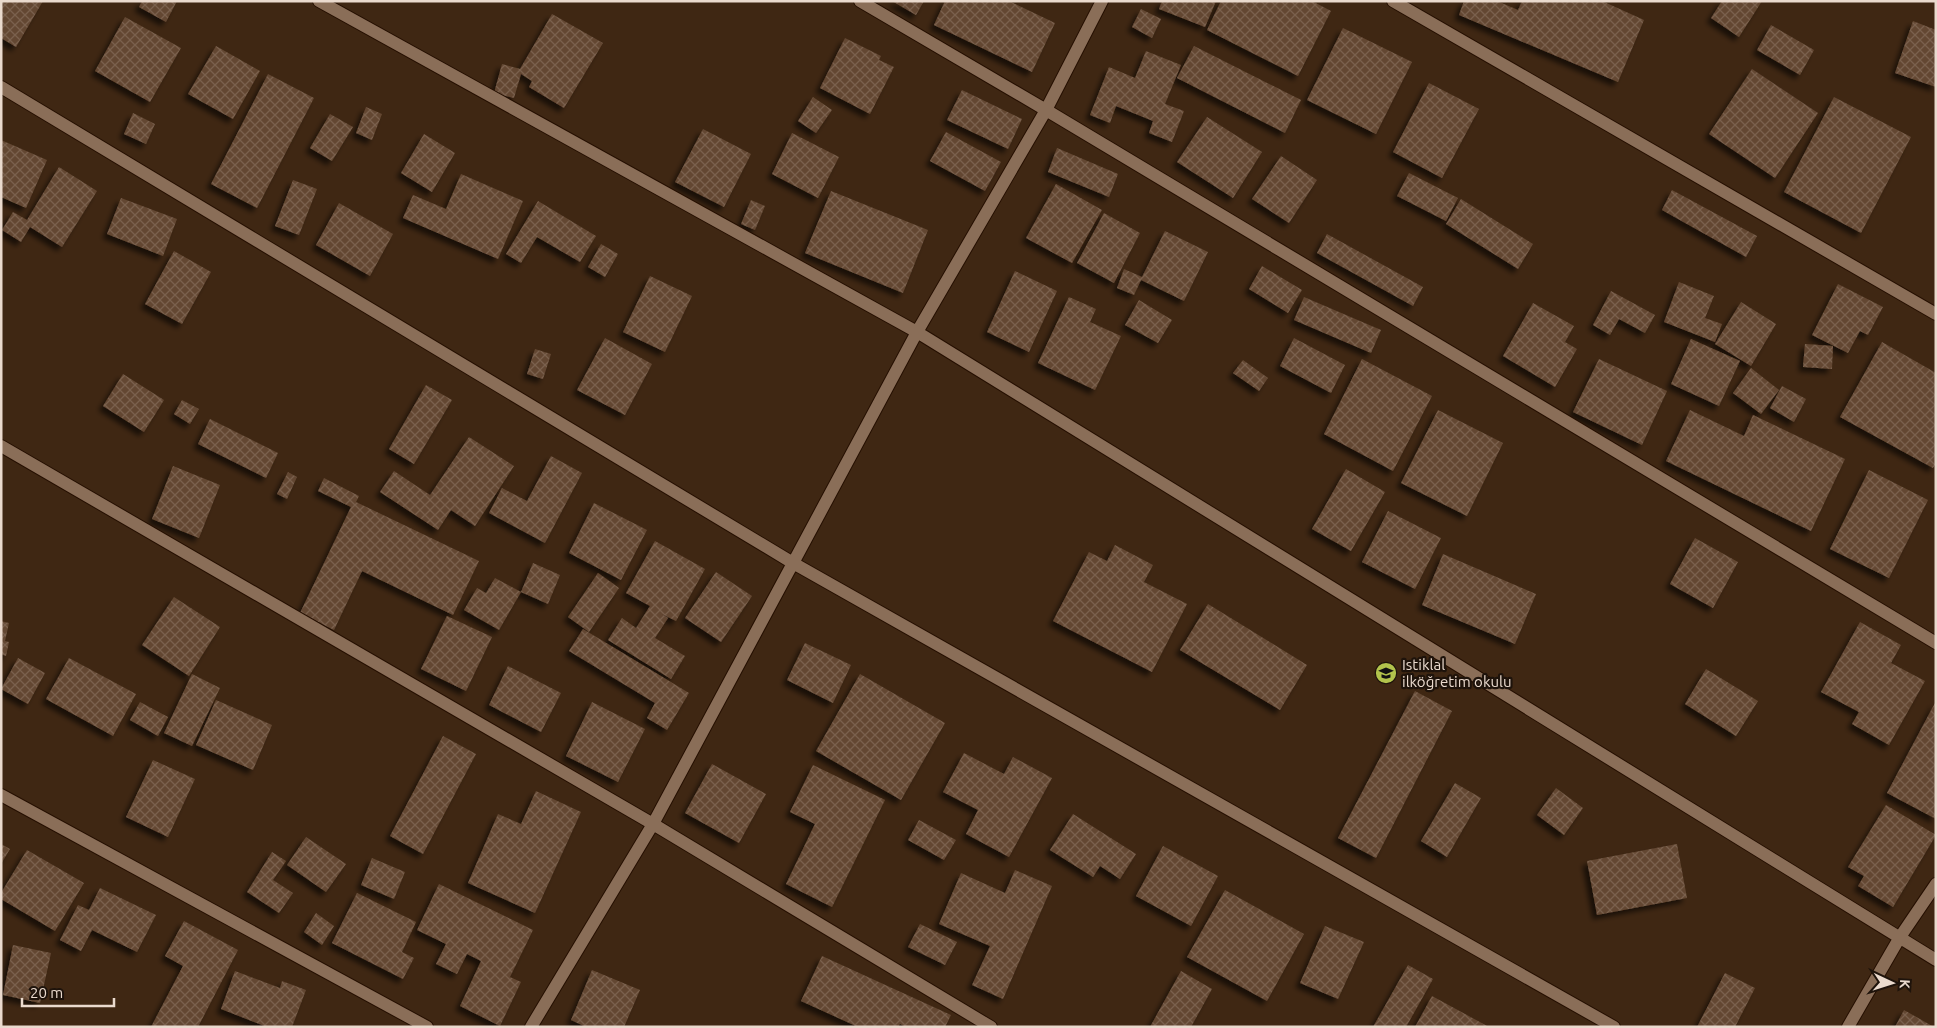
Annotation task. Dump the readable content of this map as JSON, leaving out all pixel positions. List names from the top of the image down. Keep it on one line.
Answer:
{"places":{"school or university":["Istiklal ilköğretim okulu"]},"scale_bar":"20 m","north":"right"}
